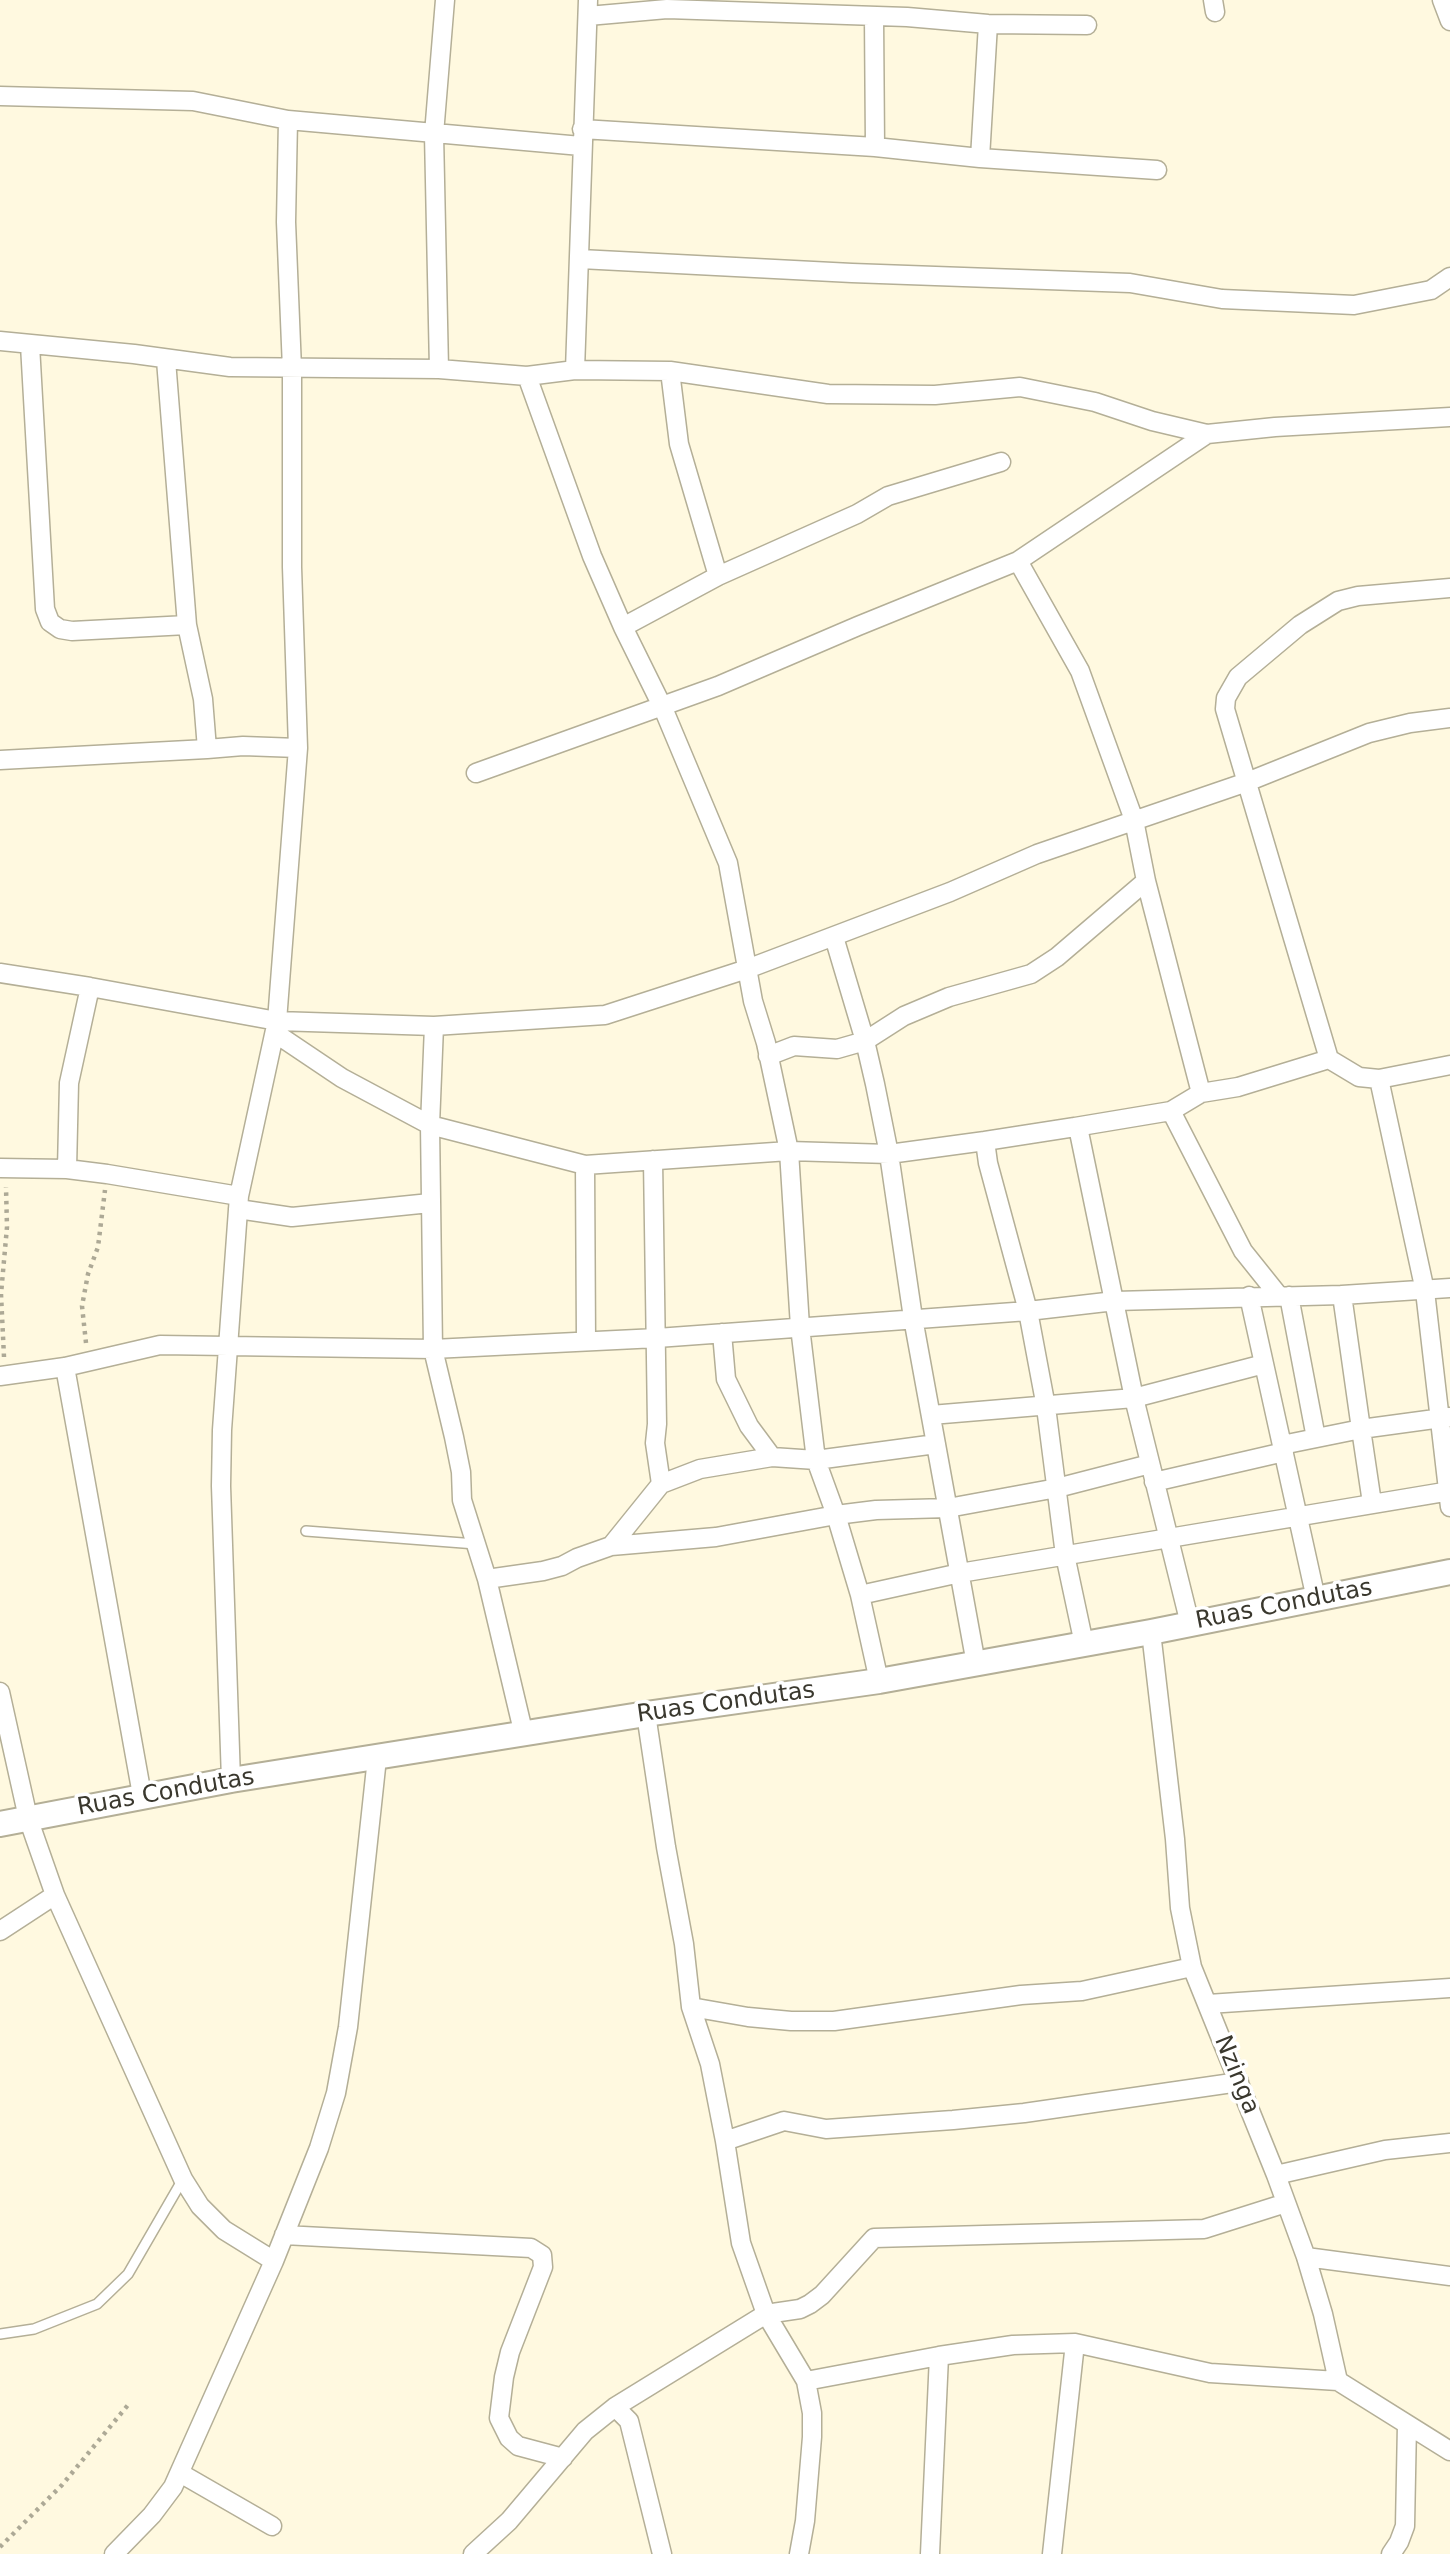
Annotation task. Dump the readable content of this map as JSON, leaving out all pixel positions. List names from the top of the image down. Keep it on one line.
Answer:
{"streets":{"street":["Ruas Condutas","Nzinga"]},"crossings":[["Ruas Condutas","Nzinga"]]}
